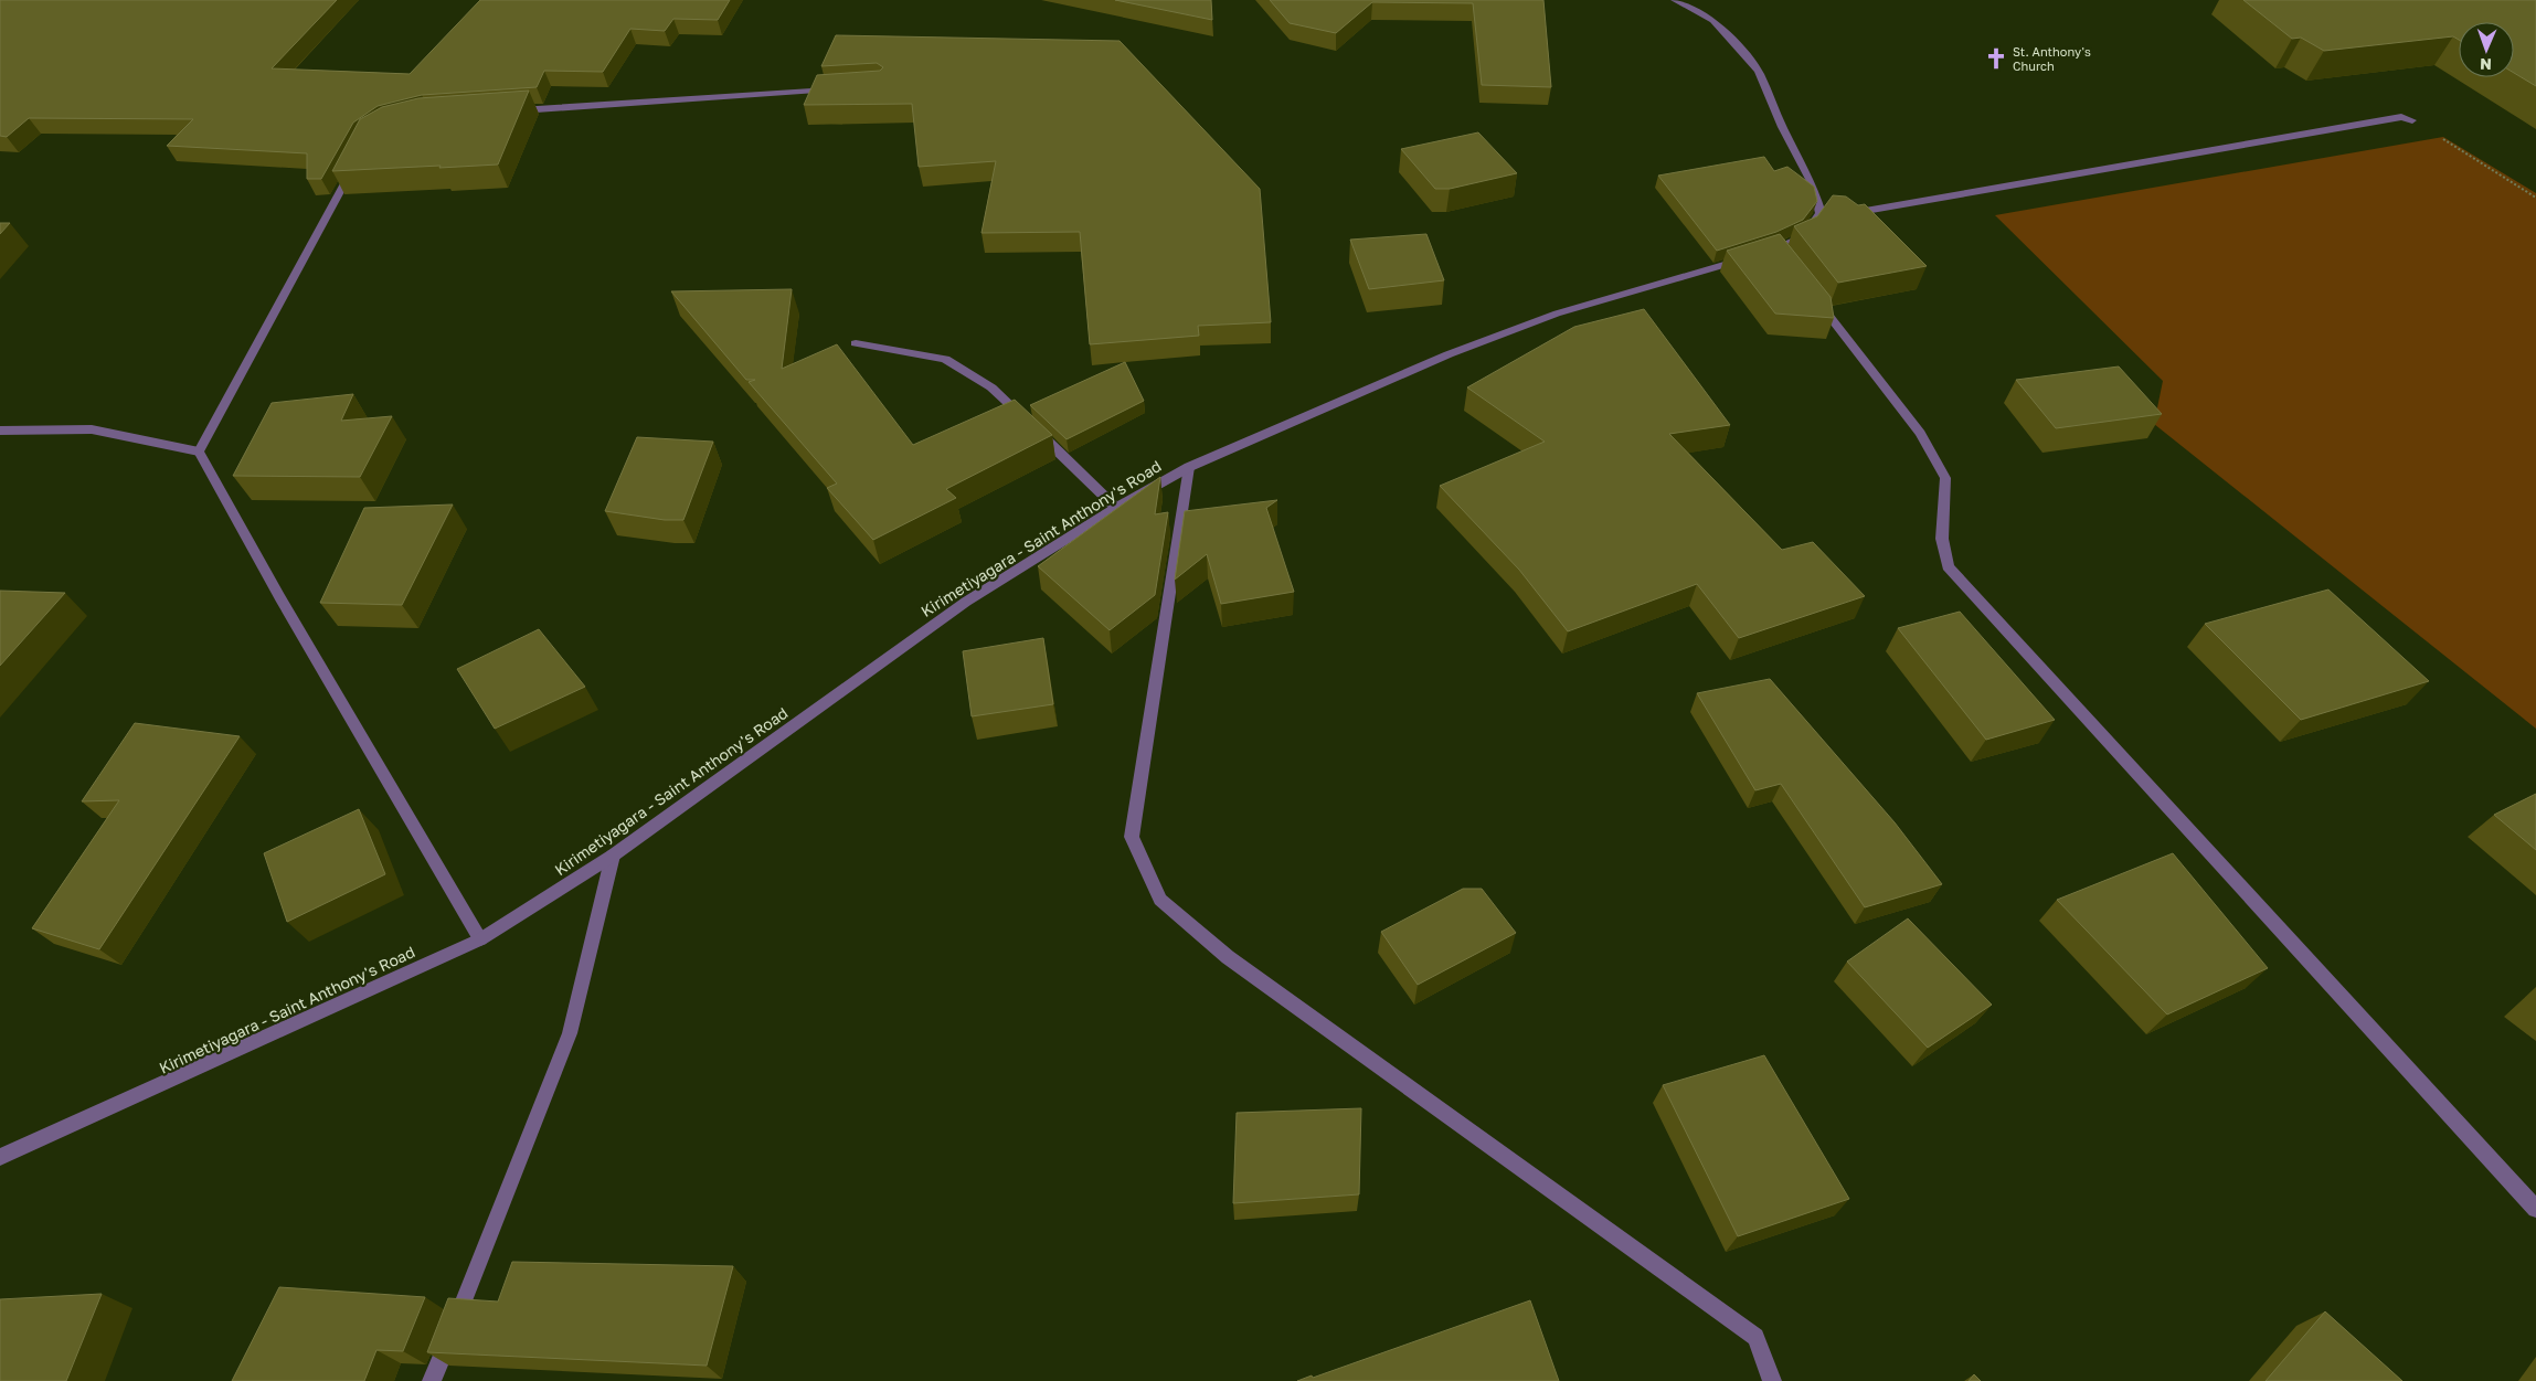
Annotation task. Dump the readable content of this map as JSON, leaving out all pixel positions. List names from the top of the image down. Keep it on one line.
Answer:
{"streets":{"street":["Kirimetiyagara - Saint Anthony's Road"]},"places":{"church":["St. Anthony's Church"]},"north":"bottom"}
